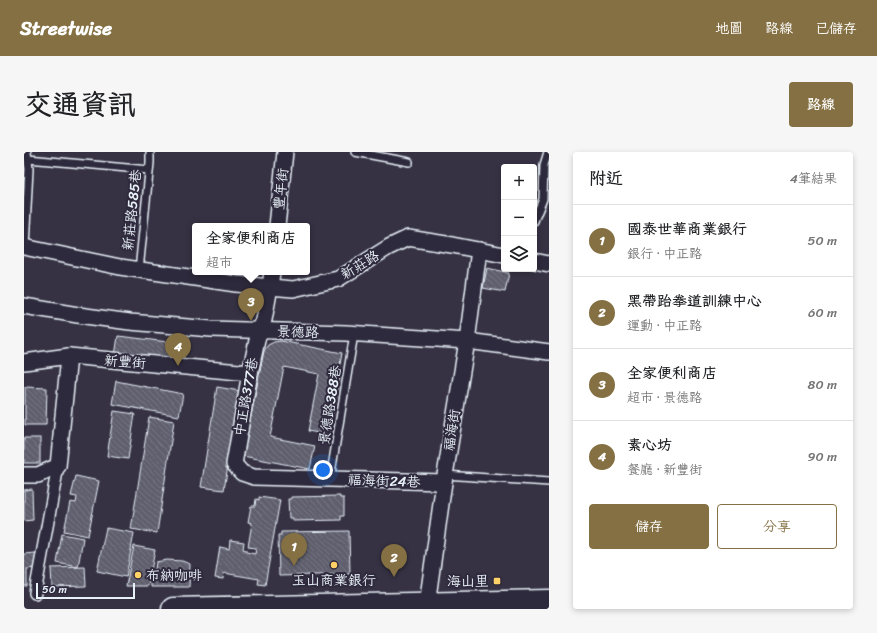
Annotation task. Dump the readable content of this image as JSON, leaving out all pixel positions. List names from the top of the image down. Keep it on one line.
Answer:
{"streets":{"street":["豐年街","新莊路","景德路","新豐街","中正路377巷","福海街","福海街24巷"],"lane":["新莊路585巷","景德路388巷"]},"crossings":[["新莊路585巷","新莊路"],["新莊路","福海街"],["景德路","中正路377巷"],["景德路","景德路388巷"],["景德路","福海街"],["新豐街","中正路377巷"],["中正路377巷","福海街24巷"],["景德路388巷","福海街24巷"],["福海街","福海街24巷"]],"places":{"other":["玉山商業銀行","布納咖啡"],"transit":["海山里"]},"scale_bar":"50 m","page":{"header":"Streetwise","nav":["地圖","路線","已儲存"],"title":"交通資訊","buttons":["路線",["儲存","分享"]],"heading":["附近","4筆結果"],"map_buttons":["+","−"],"list":[{"mark":"1","name":"國泰世華商業銀行","note":"銀行 · 中正路","value":"50 m"},{"mark":"2","name":"黑帶跆拳道訓練中心","note":"運動 · 中正路","value":"60 m"},{"mark":"3","name":"全家便利商店","note":"超市 · 景德路","value":"80 m"},{"mark":"4","name":"素心坊","note":"餐廳 · 新豐街","value":"90 m"}],"popup":["全家便利商店","超市"],"pins":["3","4","1","2"],"scale":"50 m"}}
